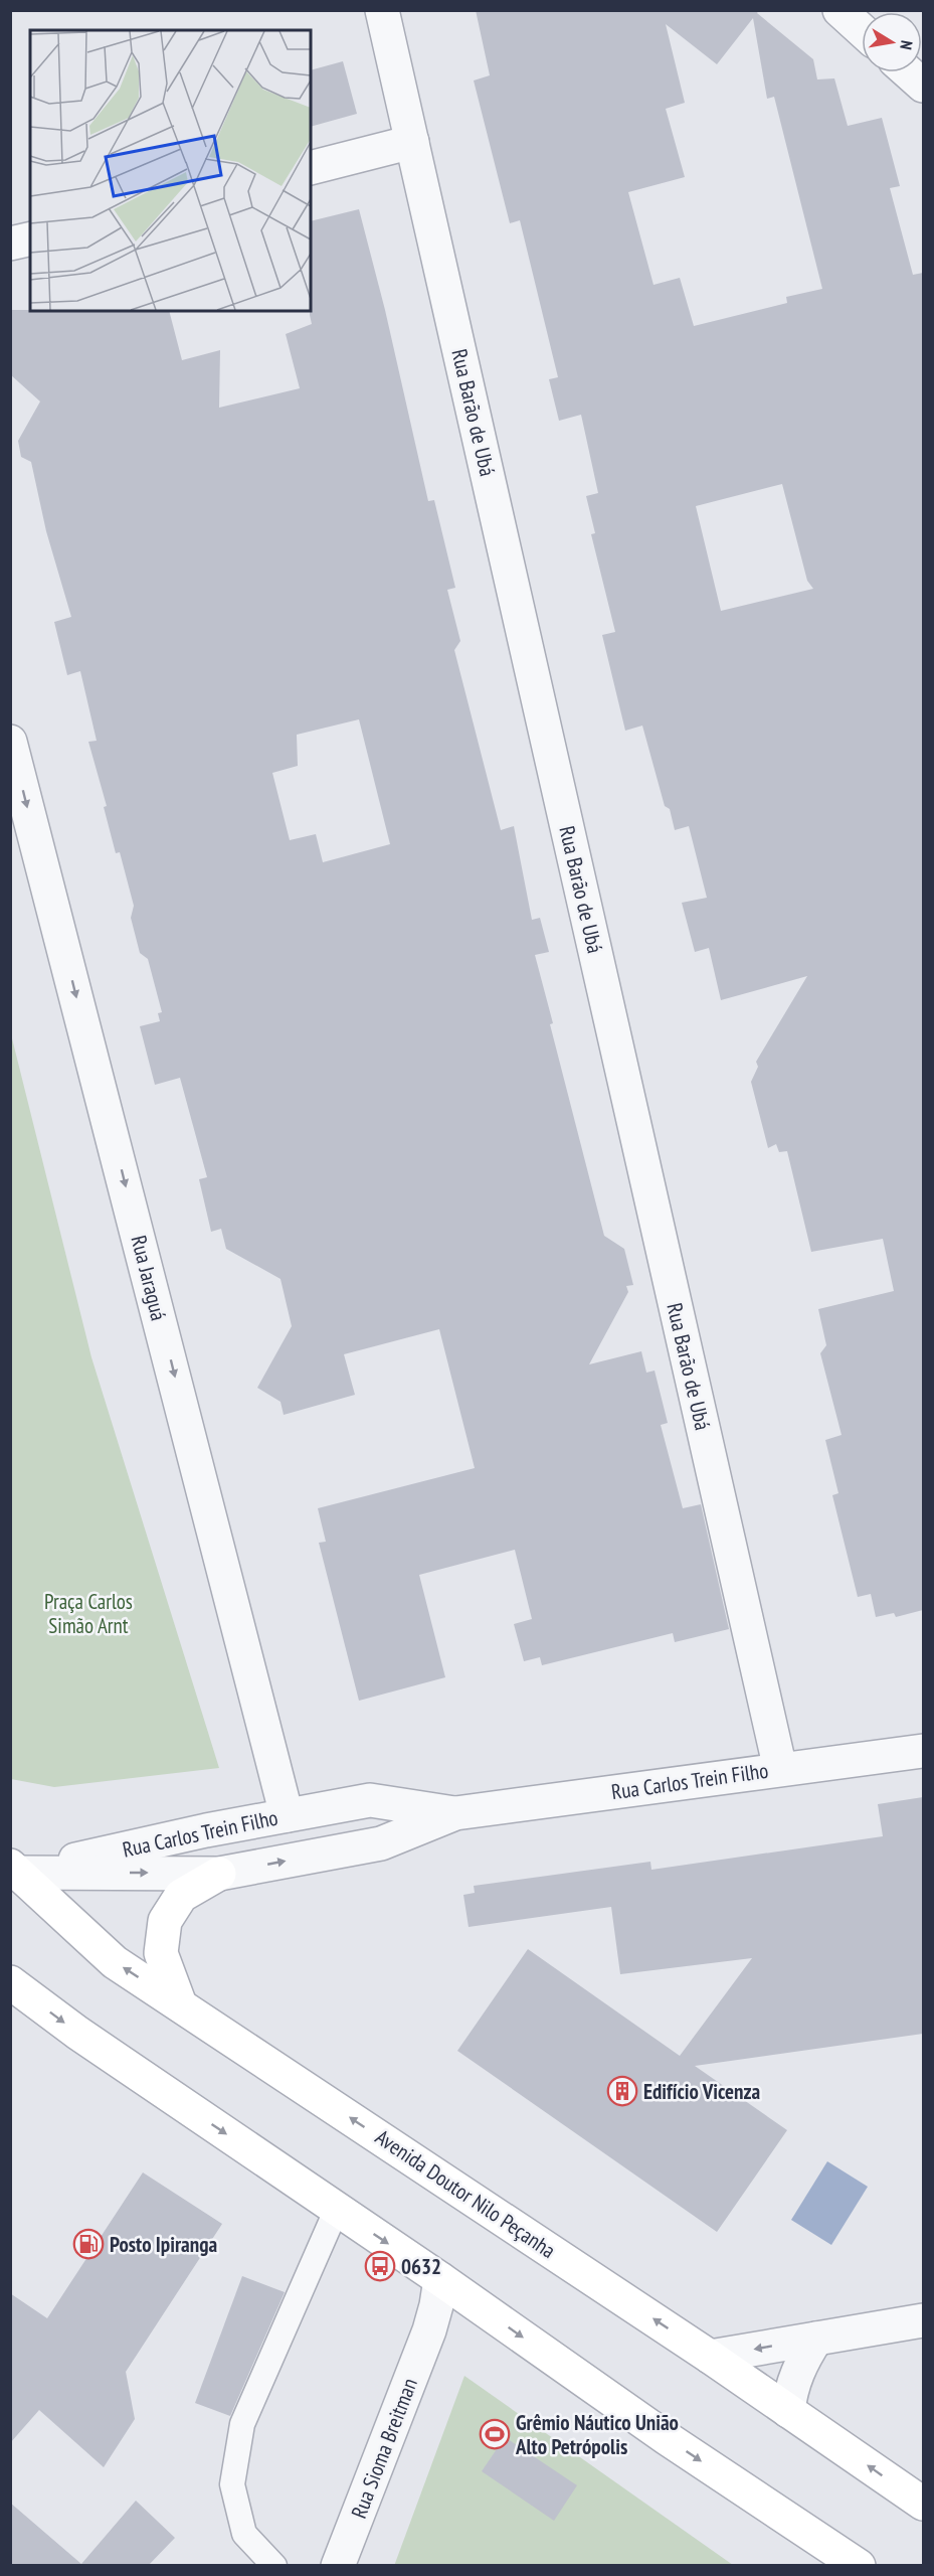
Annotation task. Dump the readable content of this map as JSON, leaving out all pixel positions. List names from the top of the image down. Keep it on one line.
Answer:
{"streets":{"main road":["Avenida Doutor Nilo Peçanha"],"street":["Rua Barão de Ubá","Rua Jaraguá","Rua Carlos Trein Filho","Rua Sioma Breitman"]},"crossings":[["Rua Barão de Ubá","Rua Carlos Trein Filho"],["Rua Jaraguá","Rua Carlos Trein Filho"],["Rua Carlos Trein Filho","Avenida Doutor Nilo Peçanha"]],"one_way":["Rua Jaraguá"],"parks":["Praça Carlos Simão Arnt"],"places":{"building":["Edifício Vicenza"],"fuel station":["Posto Ipiranga"],"bus stop":["0632"],"sports":["Grêmio Náutico União Alto Petrópolis"]},"north":"right"}
